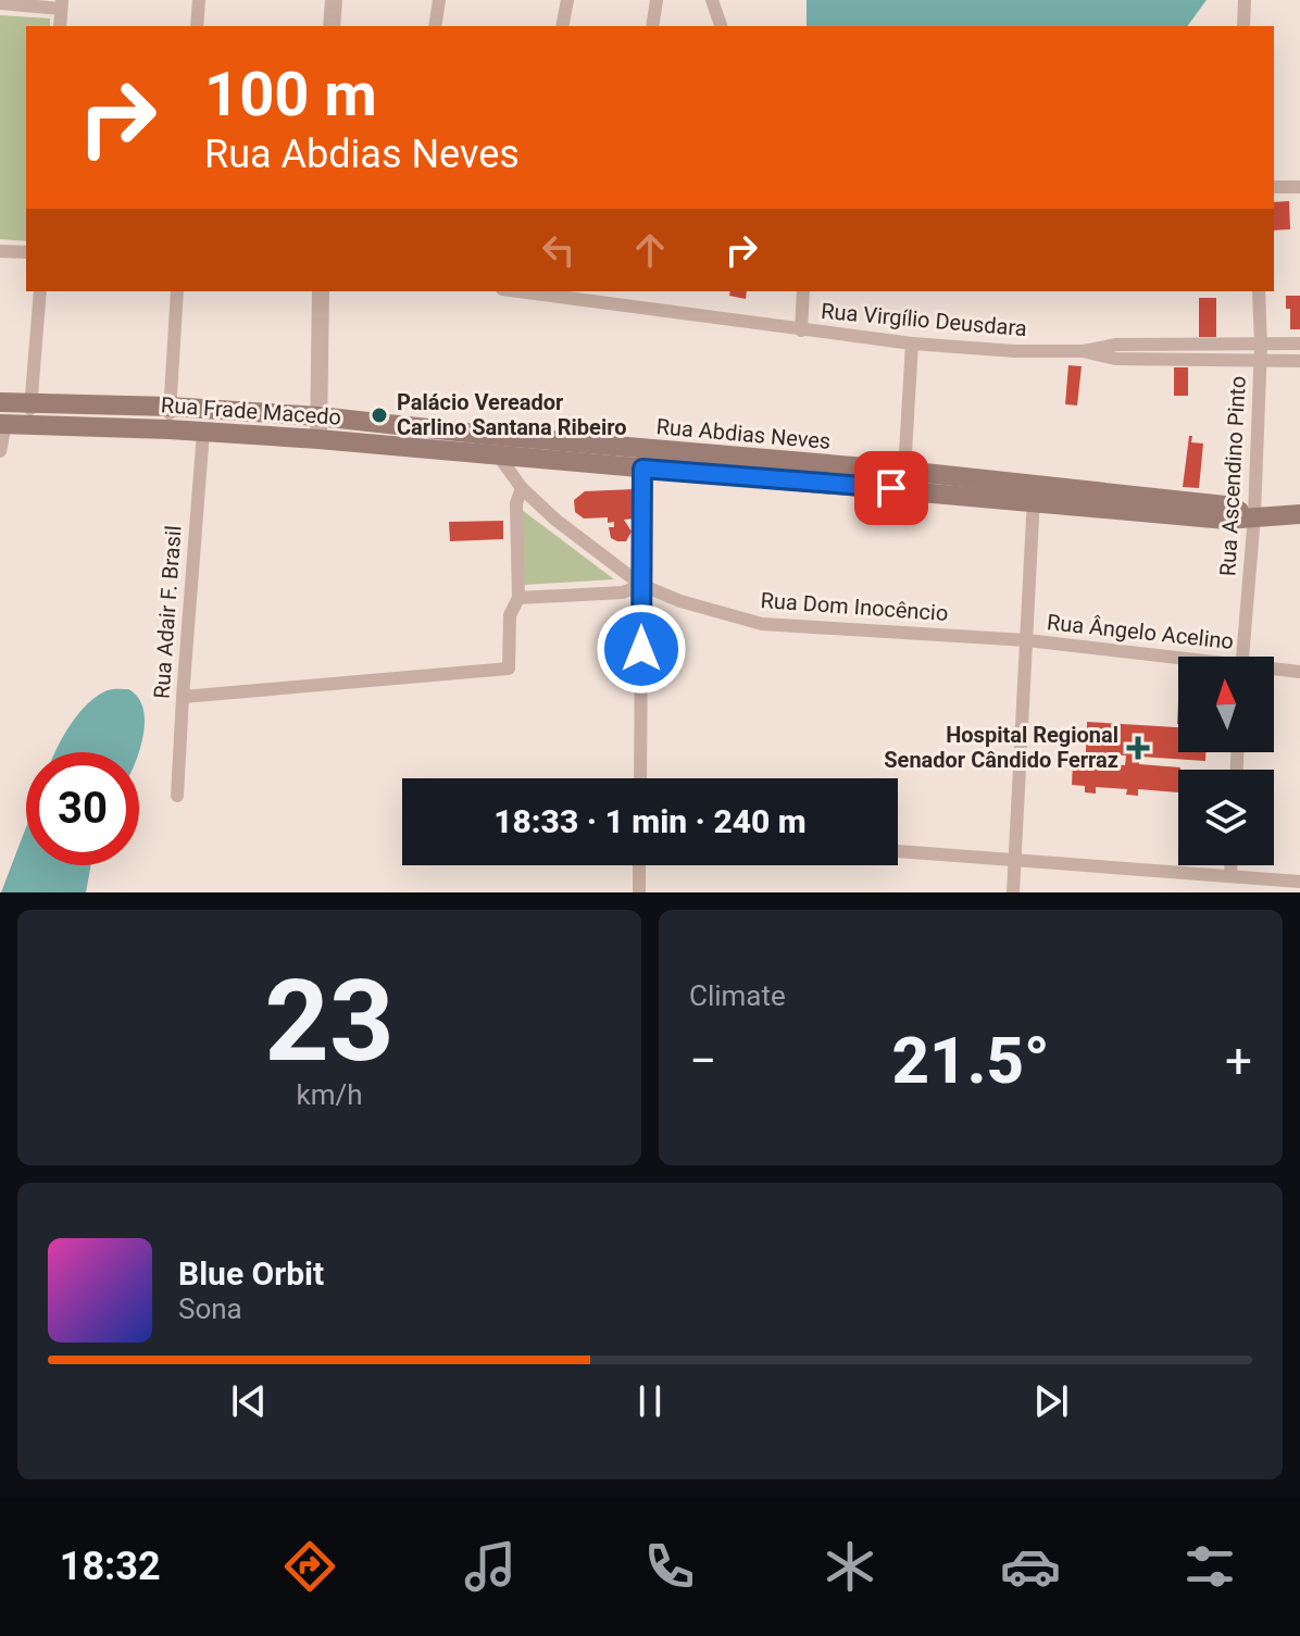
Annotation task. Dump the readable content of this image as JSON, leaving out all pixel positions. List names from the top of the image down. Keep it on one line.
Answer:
{"streets":{"main road":["Rua Frade Macedo","Rua Abdias Neves"],"street":["Rua Virgílio Deusdara","Rua Ascendino Pinto","Rua Dom Inocêncio","Rua Adair F. Brasil","Rua Ângelo Acelino"]},"crossings":[["Rua Virgílio Deusdara","Rua Ascendino Pinto"],["Rua Frade Macedo","Rua Abdias Neves"],["Rua Frade Macedo","Rua Dom Inocêncio"],["Rua Frade Macedo","Rua Adair F. Brasil"],["Rua Abdias Neves","Rua Ascendino Pinto"],["Rua Abdias Neves","Rua Dom Inocêncio"],["Rua Dom Inocêncio","Rua Ângelo Acelino"]],"places":{"other":["Palácio Vereador Carlino Santana Ribeiro"],"health":["Hospital Regional Senador Cândido Ferraz"]},"north":"top","page":{"turn":["100 m","Rua Abdias Neves"],"limit":"30","trip":"18:33 · 1 min · 240 m","tile":[["23","km/h"],"Climate"],"heat":["−","21.5°","+"],"song":["Blue Orbit","Sona"],"tabs":"18:32"}}
